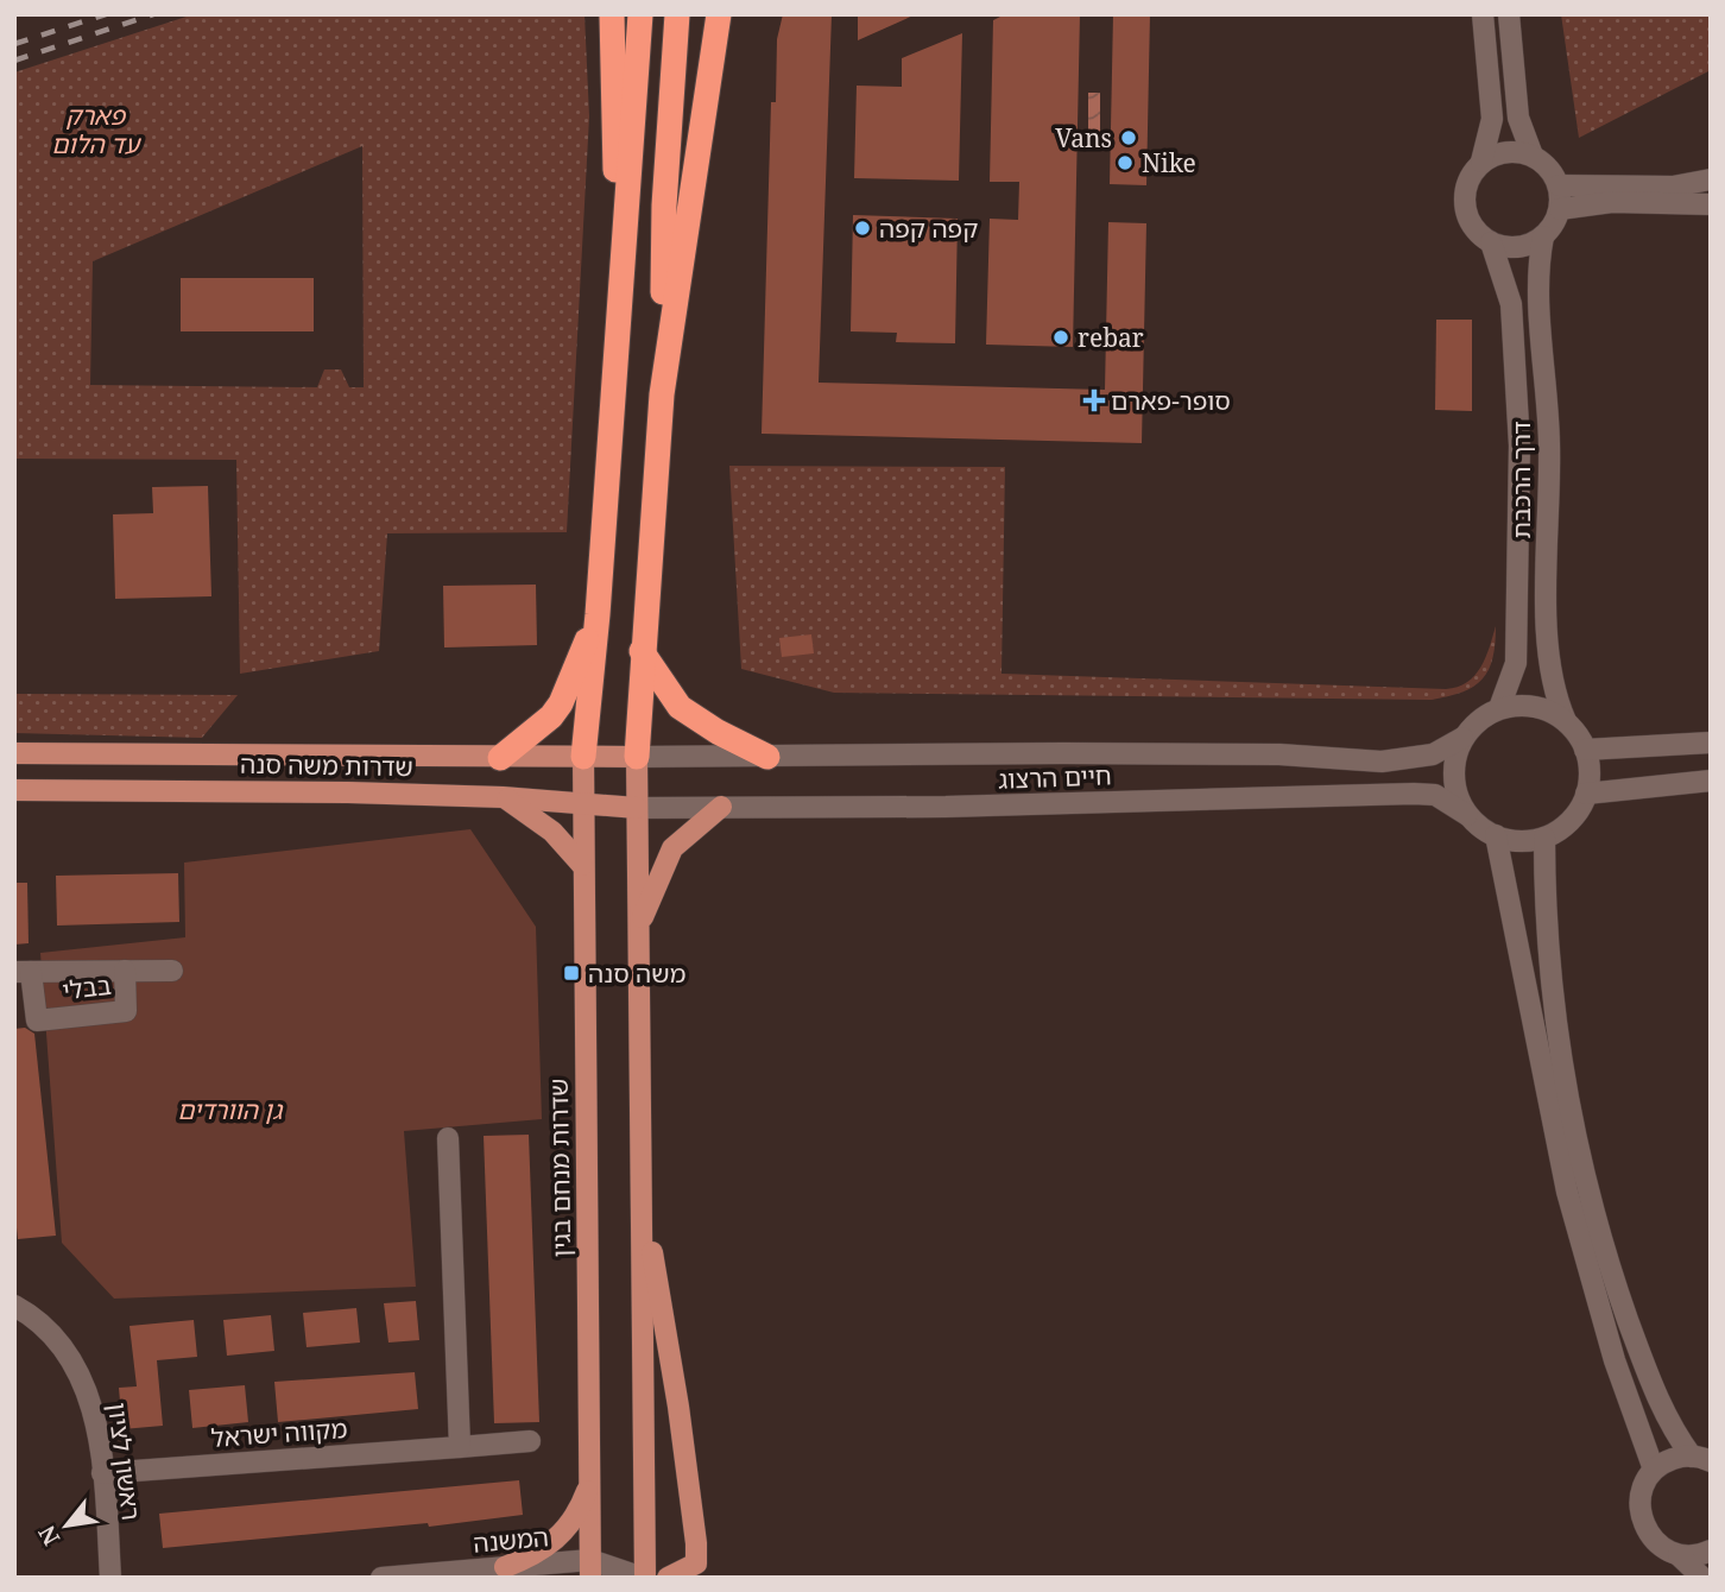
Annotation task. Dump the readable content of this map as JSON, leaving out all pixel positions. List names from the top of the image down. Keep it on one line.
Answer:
{"streets":{"main road":["שדרות משה סנה","שדרות מנחם בגין"],"street":["דרך הרכבת","חיים הרצוג","בבלי","מקווה ישראל","ראשון לציון","המשנה"]},"crossings":[["דרך הרכבת","חיים הרצוג"],["שדרות משה סנה","חיים הרצוג"],["שדרות משה סנה","שדרות מנחם בגין"],["שדרות מנחם בגין","המשנה"],["מקווה ישראל","ראשון לציון"]],"parks":["פארק עד הלום","גן הוורדים"],"places":{"other":["Vans","Nike","קפה קפה","rebar"],"health":["סופר-פארם"],"transit":["משה סנה"]},"north":"bottom left"}
